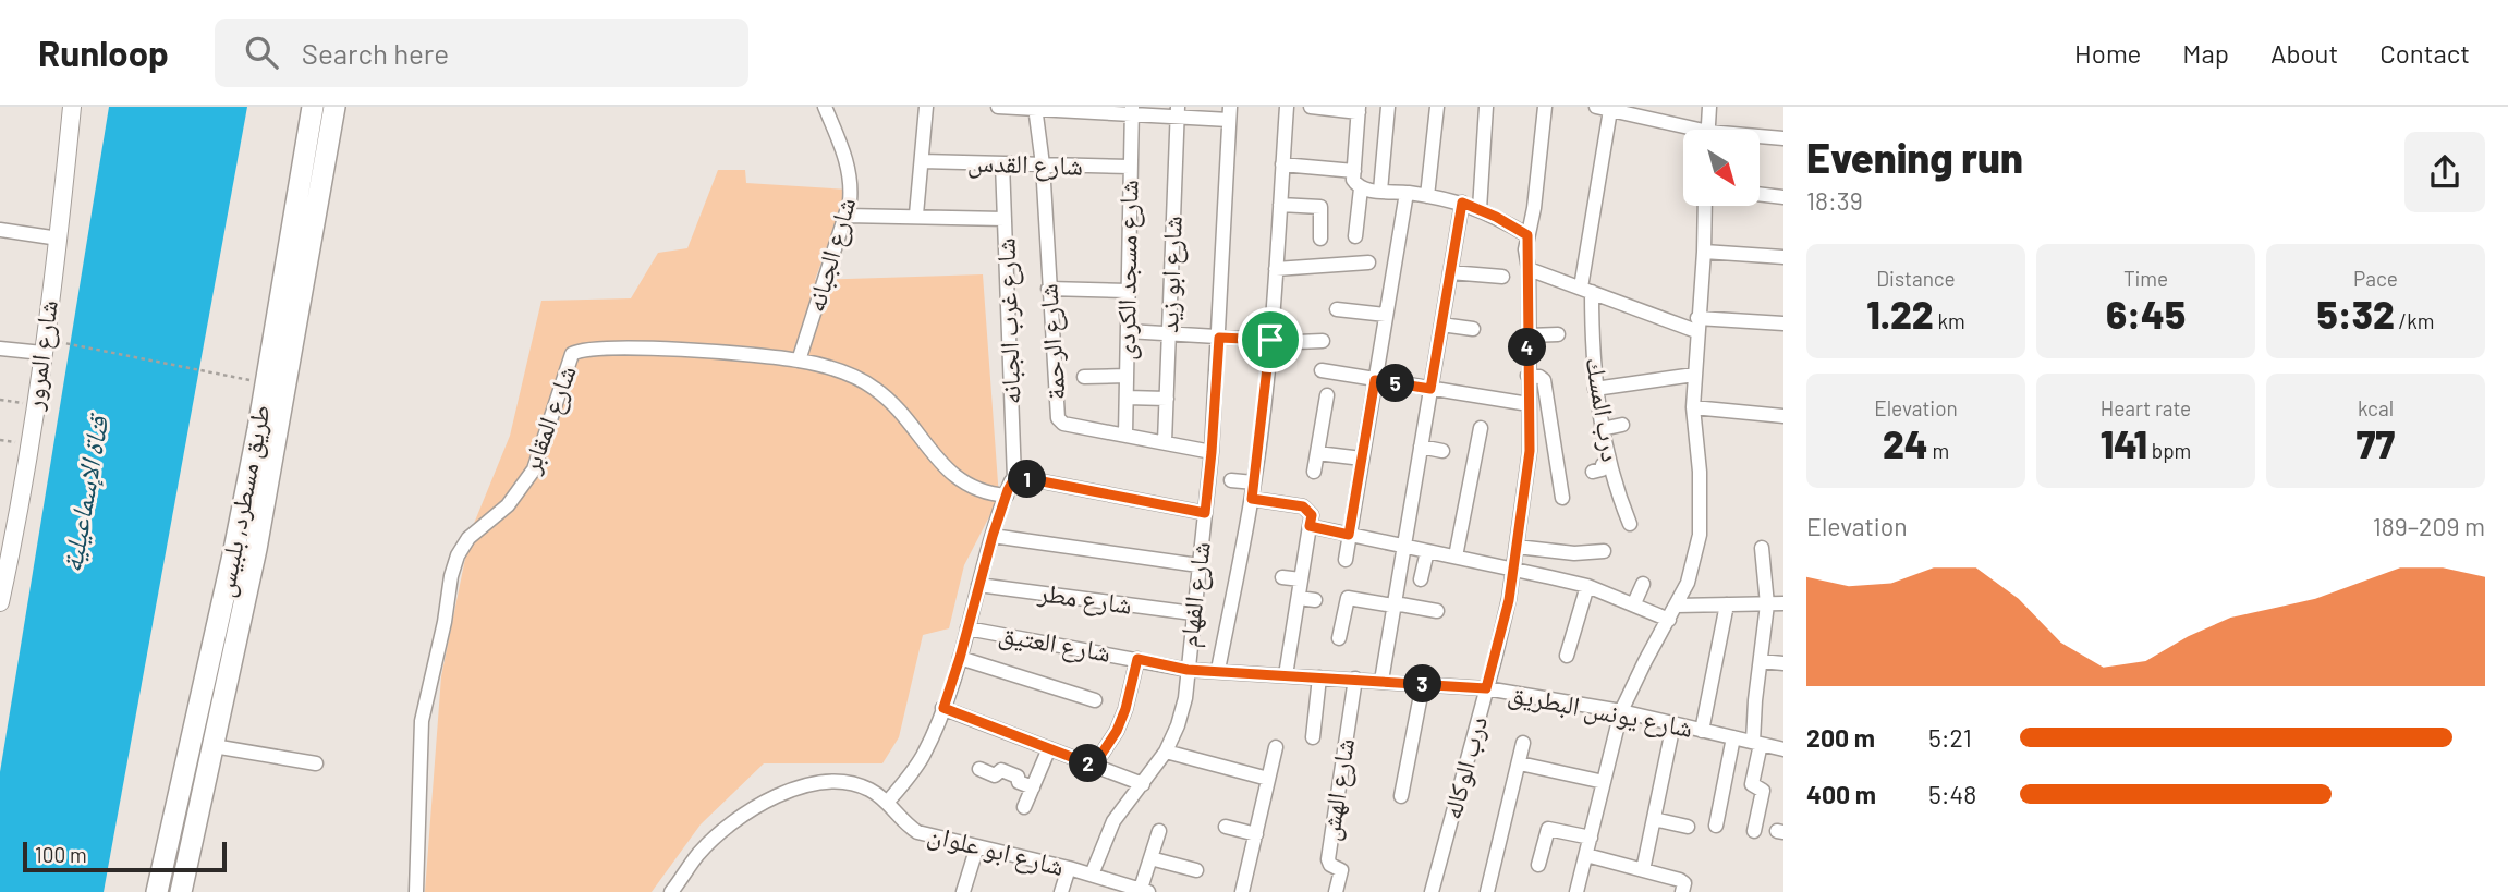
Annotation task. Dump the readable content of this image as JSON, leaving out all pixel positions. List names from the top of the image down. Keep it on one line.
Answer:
{"streets":{"main road":["شارع المرور","طريق مسطرد, بلبيس"],"street":["شارع القدس","شارع الجبانه","شارع مسجد الكردى","شارع ابو زيد","شارع غرب الجبانه","شارع الرحمة","درب المسك","شارع المقابر","شارع الفهام","شارع مطر","شارع العتيق","شارع يونس البطريق","درب الوكاله","شارع الهش","شارع ابو علوان"]},"crossings":[["شارع القدس","شارع مسجد الكردى"],["شارع القدس","شارع غرب الجبانه"],["شارع القدس","شارع الرحمة"],["شارع الجبانه","شارع المقابر"],["شارع مسجد الكردى","شارع الرحمة"],["شارع ابو زيد","شارع الرحمة"],["شارع غرب الجبانه","شارع المقابر"],["شارع غرب الجبانه","شارع مطر"],["شارع غرب الجبانه","شارع العتيق"],["شارع غرب الجبانه","شارع ابو علوان"],["شارع الرحمة","شارع الفهام"],["شارع الفهام","شارع مطر"],["شارع الفهام","شارع العتيق"],["شارع الفهام","شارع يونس البطريق"],["شارع الفهام","شارع ابو علوان"],["شارع العتيق","شارع يونس البطريق"],["شارع يونس البطريق","درب الوكاله"],["شارع يونس البطريق","شارع الهش"]],"water":["قناة الإسماعيلية"],"scale_bar":"100 m","north":"bottom right","page":{"header":"Runloop","search":"Search here","nav":["Home","Map","About","Contact"],"heading":["Evening run","18:39"],"stats":[["Distance","1.22 km"],["Time","6:45"],["Pace","5:32 /km"],["Elevation","24 m"],["Heart rate","141 bpm"],["kcal","77"]],"pins":["4","5","1","3","2"],"chart":["Elevation","189–209 m"],"list":[{"name":"200 m","note":"5:21"},{"name":"400 m","note":"5:48"}],"scale":"100 m"}}
